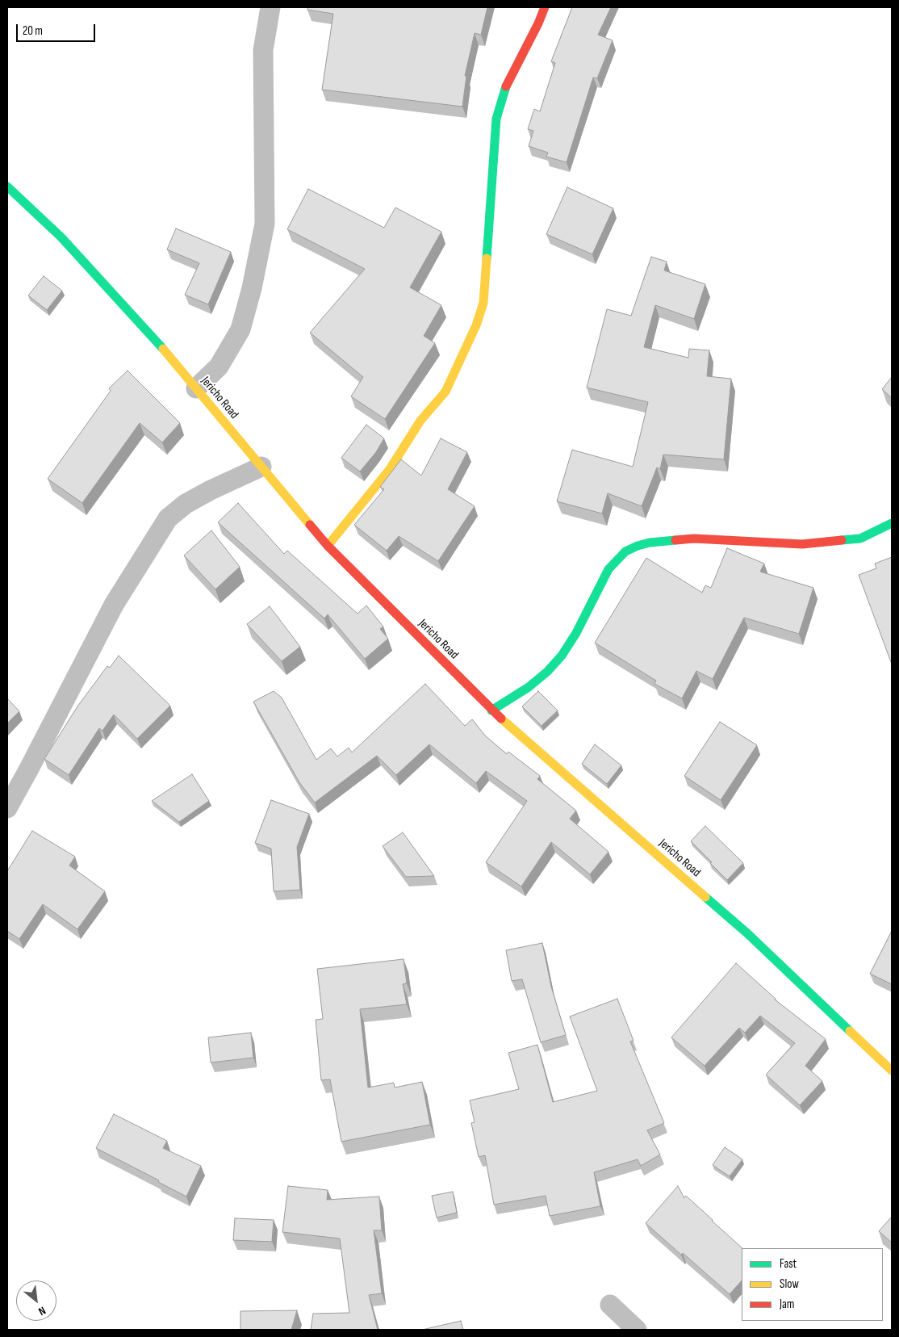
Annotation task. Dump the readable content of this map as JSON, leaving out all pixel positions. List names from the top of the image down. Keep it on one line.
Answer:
{"streets":{"street":["Jericho Road"]},"legend":["Fast","Slow","Jam"],"scale_bar":"20 m","north":"bottom right"}
